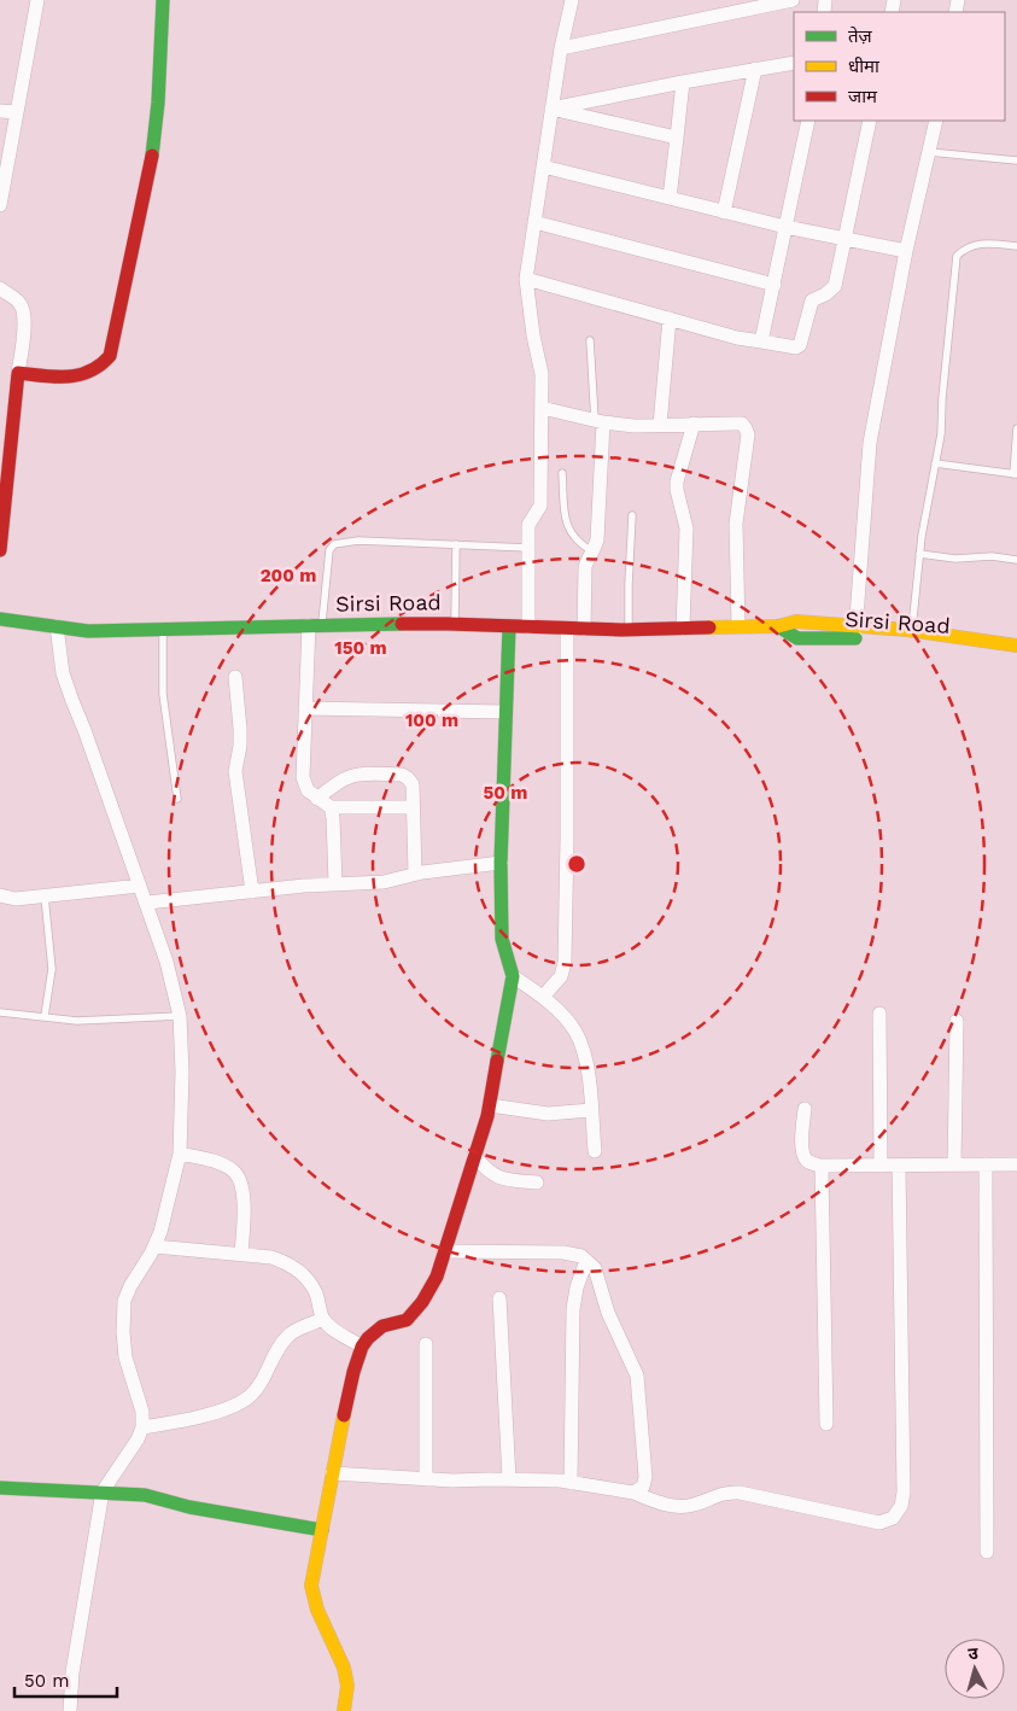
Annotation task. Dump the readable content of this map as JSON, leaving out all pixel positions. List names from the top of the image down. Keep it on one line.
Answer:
{"streets":{"street":["Sirsi Road"]},"legend":["तेज़","धीमा","जाम"],"scale_bar":"50 m","north":"top","rings":["200 m","150 m","100 m","50 m"]}
